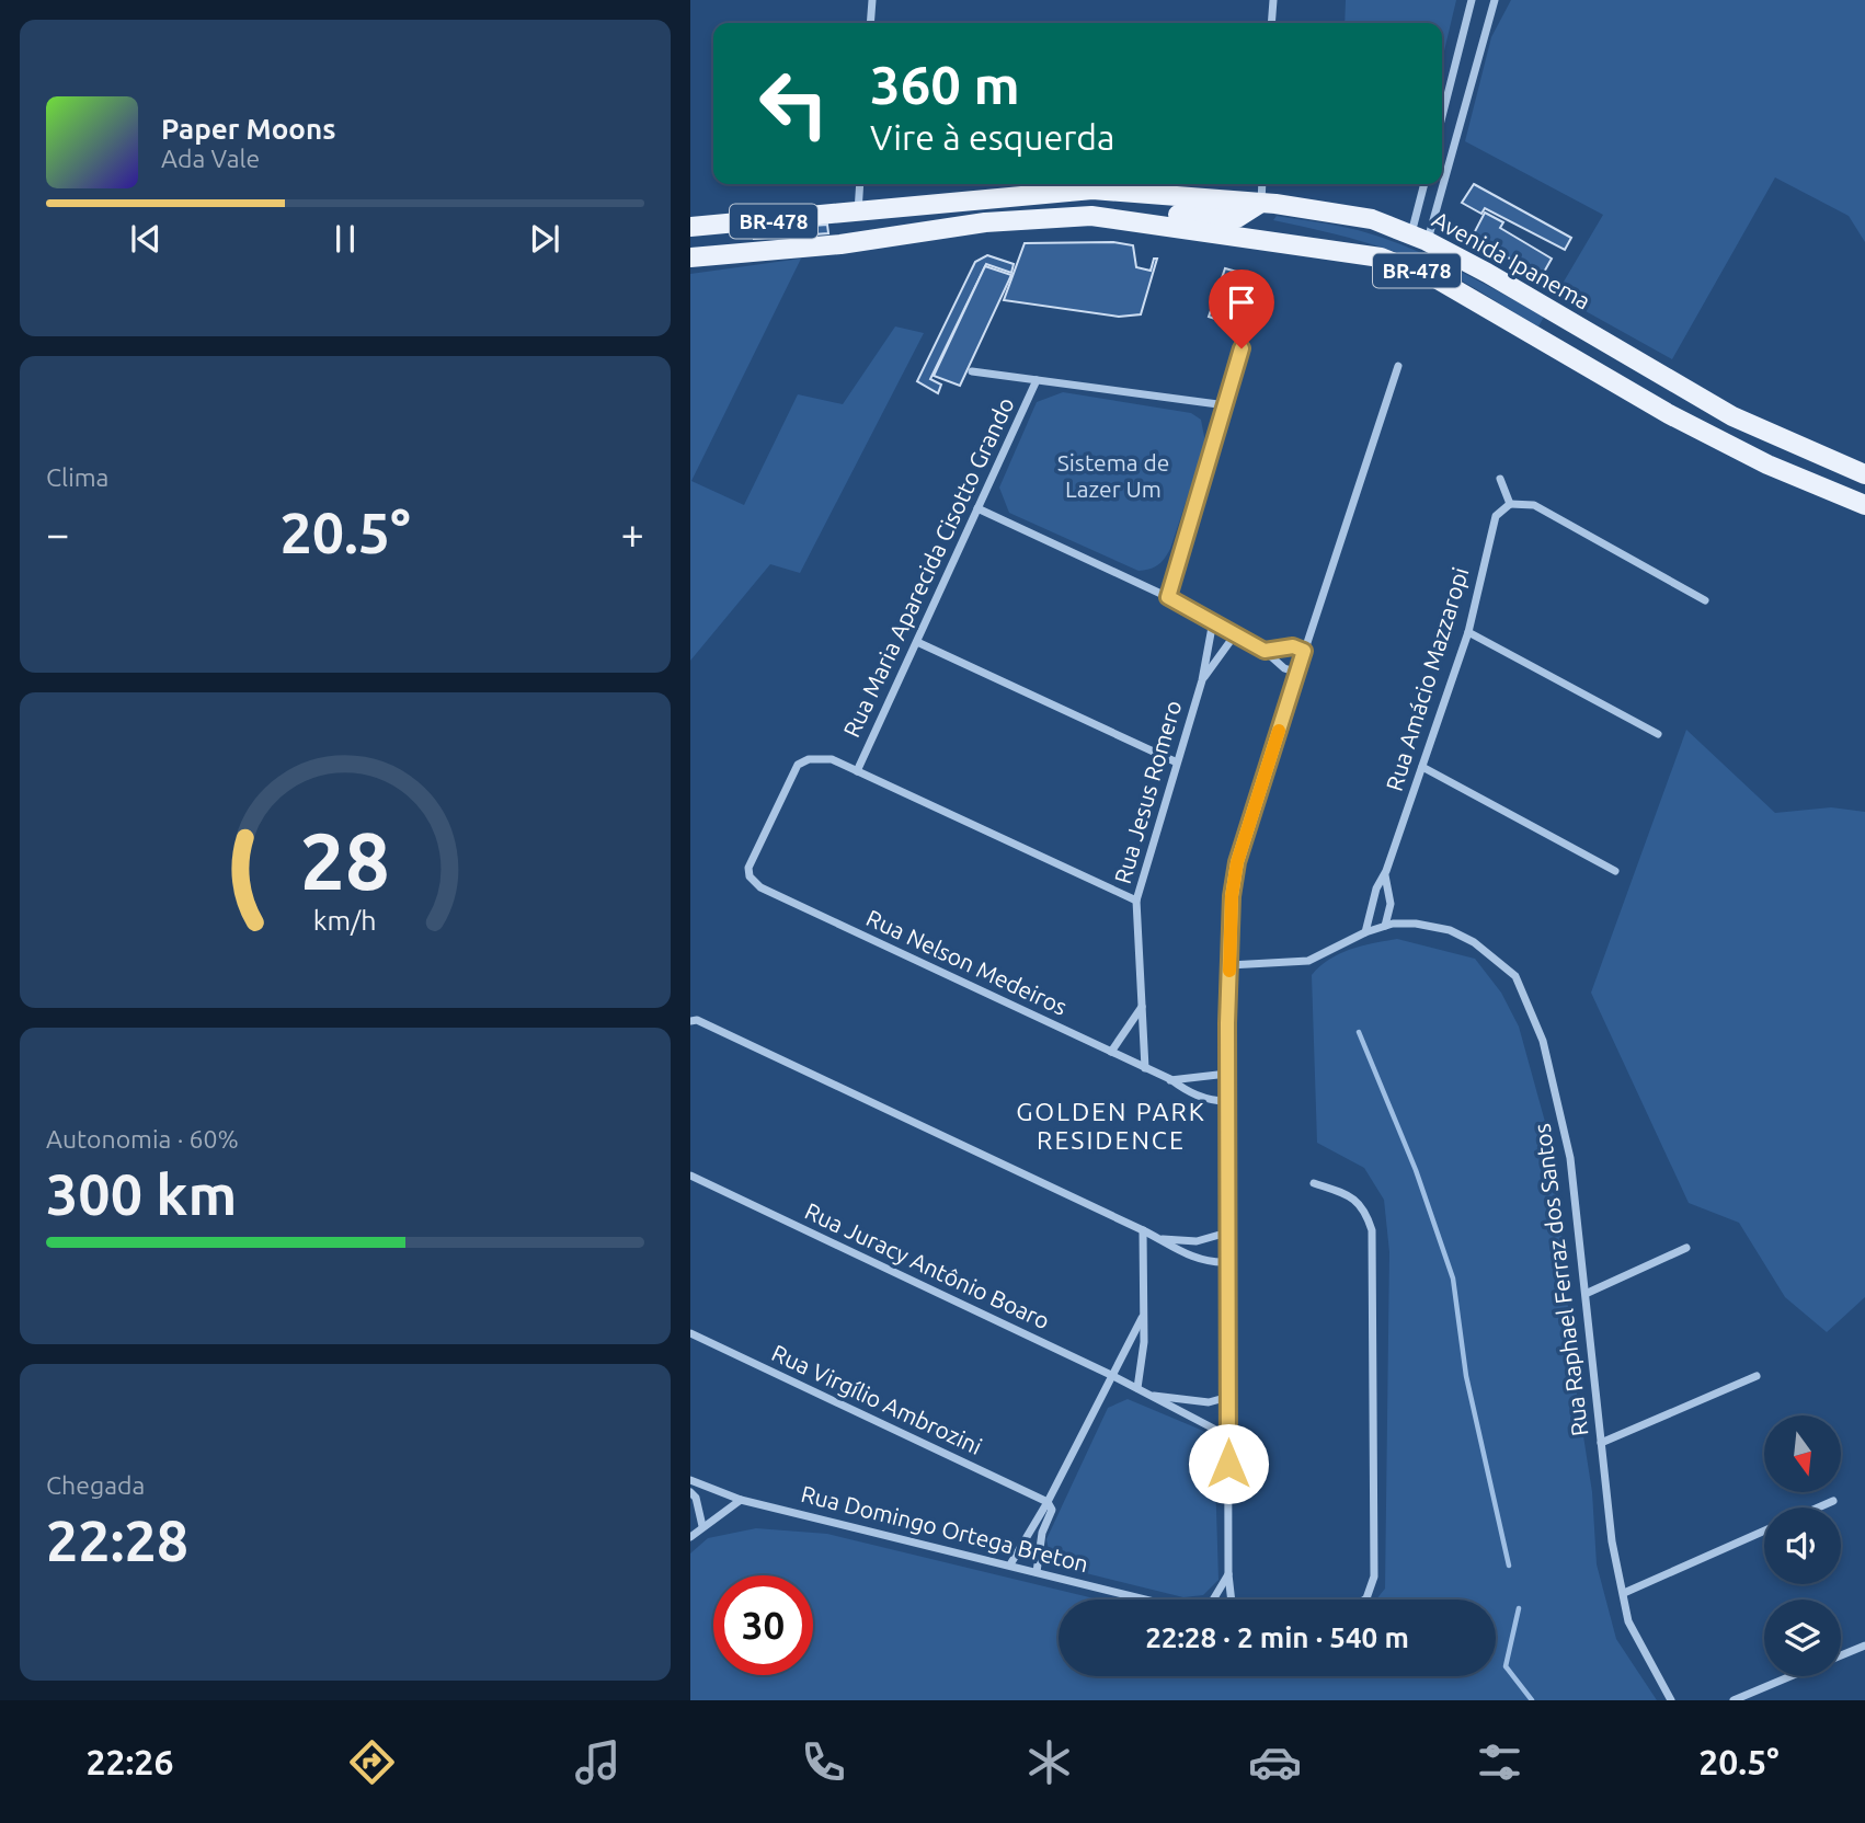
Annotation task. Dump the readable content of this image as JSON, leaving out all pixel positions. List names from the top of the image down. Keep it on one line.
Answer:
{"streets":{"main road":["BR-478","Avenida Ipanema"],"street":["Rua Maria Aparecida Cisotto Grando","Rua Amácio Mazzaropi","Rua Jesus Romero","Rua Nelson Medeiros","Rua Juracy Antônio Boaro","Rua Raphael Ferraz dos Santos","Rua Virgílio Ambrozini","Rua Domingo Ortega Breton"]},"crossings":[["Rua Maria Aparecida Cisotto Grando","Rua Nelson Medeiros"],["Rua Amácio Mazzaropi","Rua Raphael Ferraz dos Santos"],["Rua Jesus Romero","Rua Nelson Medeiros"]],"districts":["GOLDEN PARK RESIDENCE"],"parks":["Sistema de Lazer Um"],"north":"bottom","page":{"turn":["360 m","Vire à esquerda"],"song":["Paper Moons","Ada Vale"],"tile":["Clima",["Autonomia · 60%","300 km"],["Chegada","22:28"]],"heat":["−","20.5°","+"],"limit":"30","trip":"22:28 · 2 min · 540 m","tabs":["22:26","20.5°"],"gauge":["28","km/h"]}}
